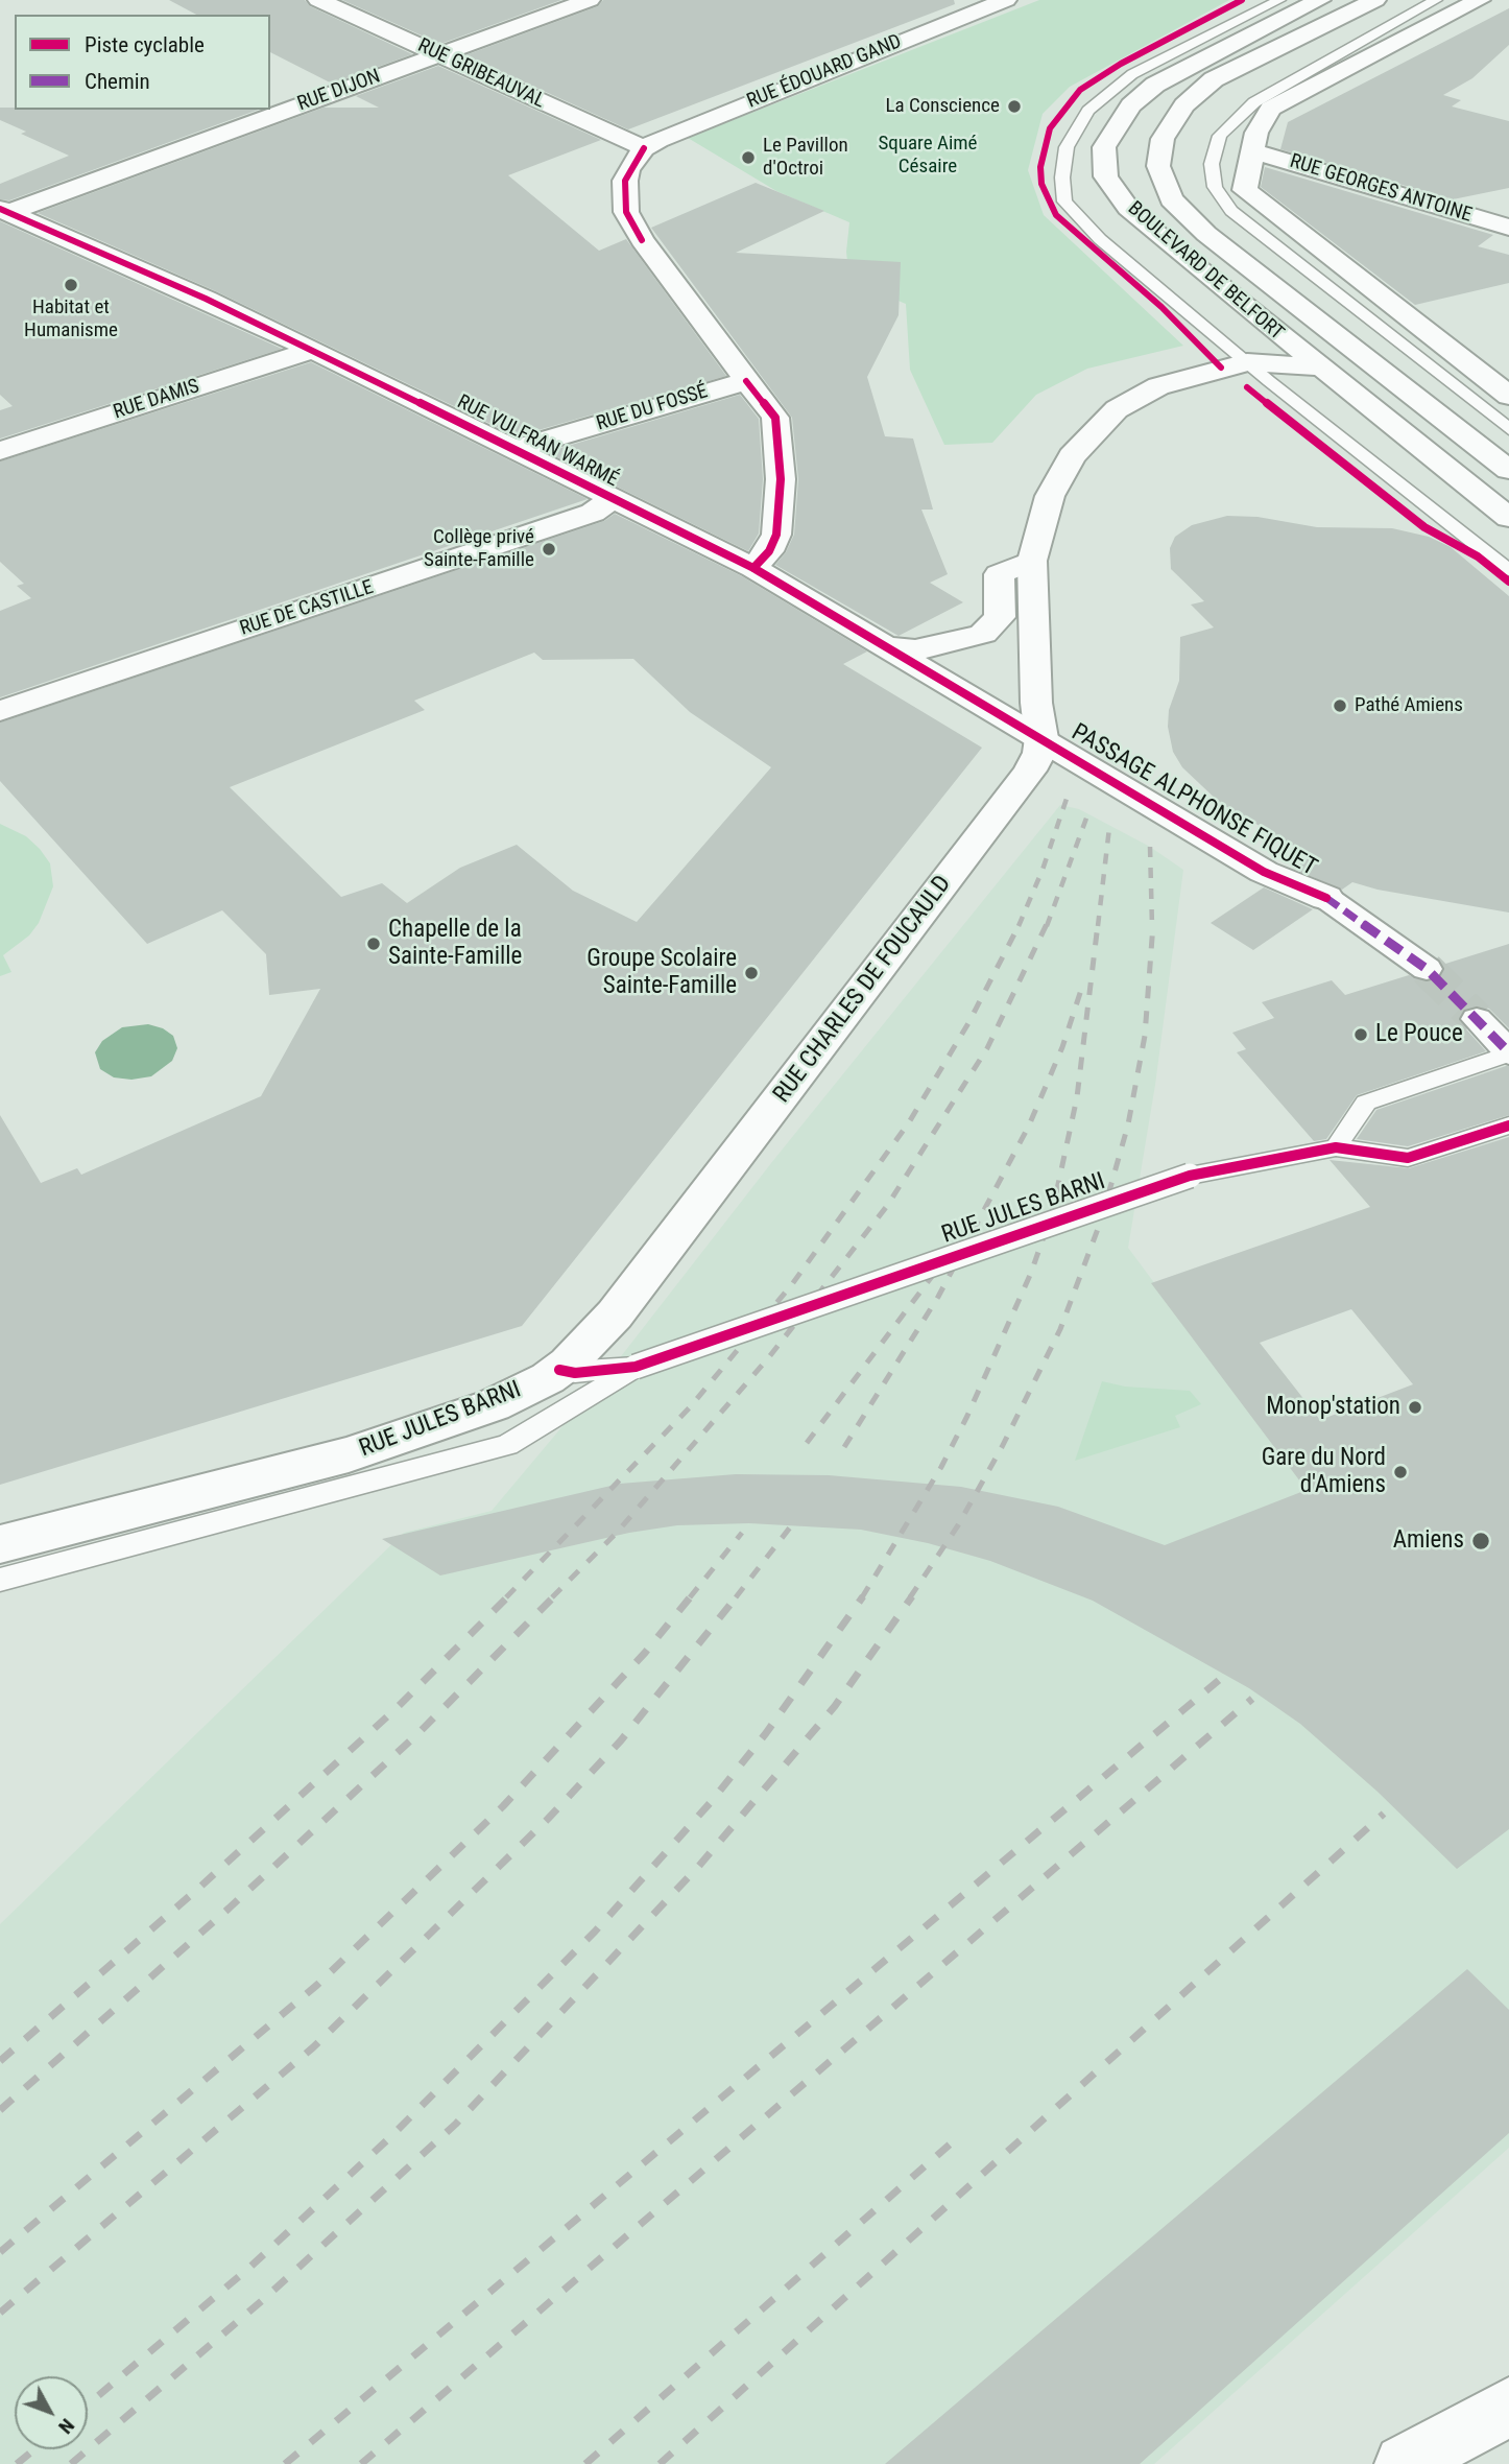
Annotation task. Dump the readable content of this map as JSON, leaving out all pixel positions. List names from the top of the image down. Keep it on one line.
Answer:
{"streets":{"street":["RUE ÉDOUARD GAND","RUE GRIBEAUVAL","RUE DIJON","RUE GEORGES ANTOINE","BOULEVARD DE BELFORT","RUE DAMIS","RUE DU FOSSÉ","RUE VULFRAN WARMÉ","RUE DE CASTILLE","PASSAGE ALPHONSE FIQUET","RUE CHARLES DE FOUCAULD","RUE JULES BARNI"]},"crossings":[["RUE ÉDOUARD GAND","RUE GRIBEAUVAL"],["RUE GRIBEAUVAL","RUE DIJON"],["RUE DIJON","RUE VULFRAN WARMÉ"],["BOULEVARD DE BELFORT","RUE CHARLES DE FOUCAULD"],["RUE DAMIS","RUE VULFRAN WARMÉ"],["RUE DU FOSSÉ","RUE VULFRAN WARMÉ"],["RUE VULFRAN WARMÉ","RUE DE CASTILLE"],["RUE VULFRAN WARMÉ","PASSAGE ALPHONSE FIQUET"],["RUE VULFRAN WARMÉ","RUE CHARLES DE FOUCAULD"],["PASSAGE ALPHONSE FIQUET","RUE CHARLES DE FOUCAULD"],["RUE CHARLES DE FOUCAULD","RUE JULES BARNI"]],"parks":["Square Aimé Césaire"],"places":["La Conscience","Le Pavillon d'Octroi","Habitat et Humanisme","Collège privé Sainte-Famille","Pathé Amiens","Chapelle de la Sainte-Famille","Groupe Scolaire Sainte-Famille","Le Pouce","Monop'station","Gare du Nord d'Amiens","Amiens"],"legend":["Piste cyclable","Chemin"],"north":"bottom right"}
